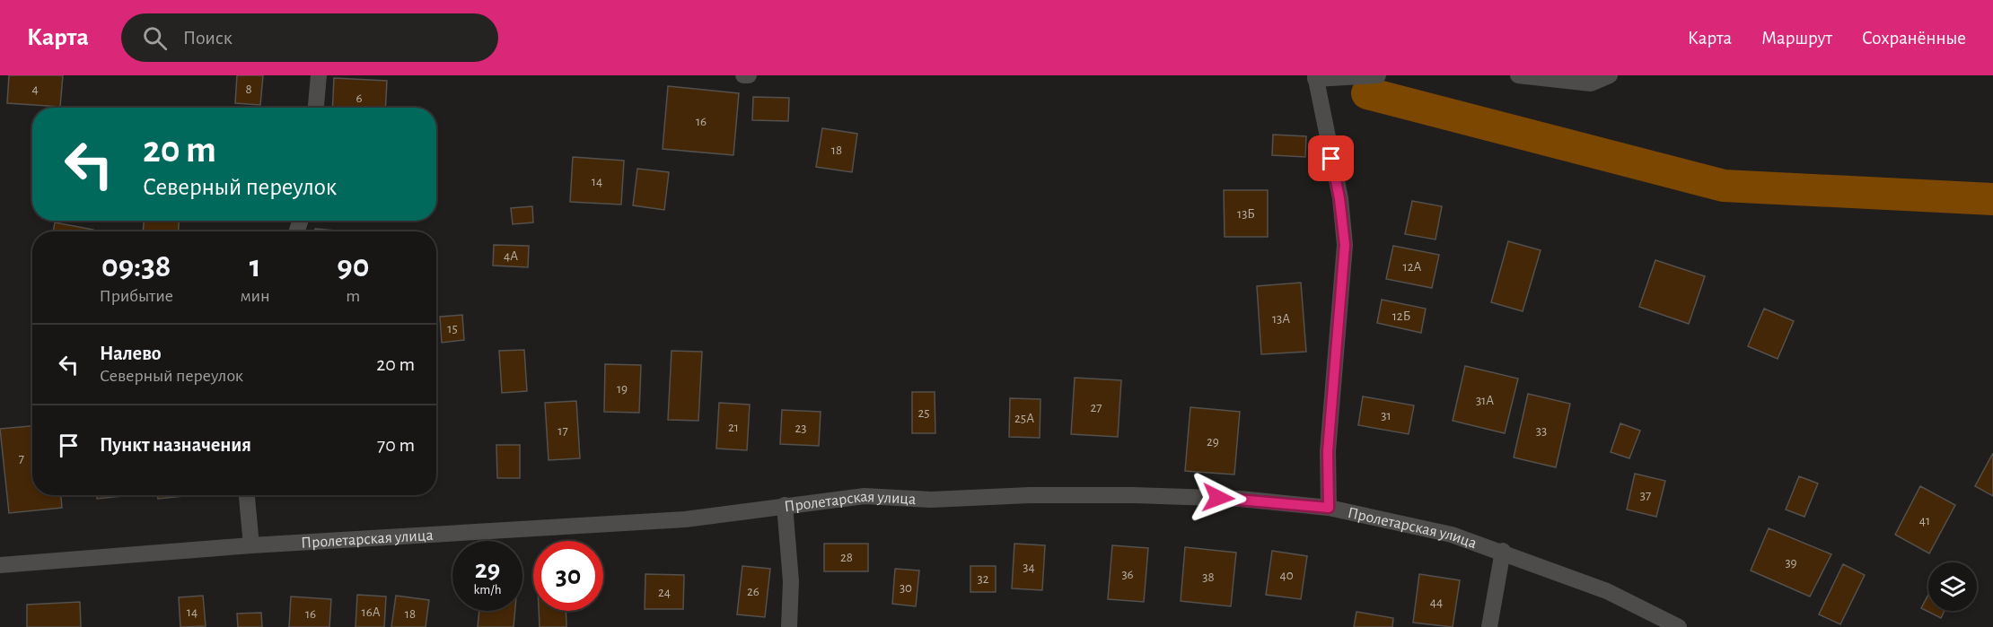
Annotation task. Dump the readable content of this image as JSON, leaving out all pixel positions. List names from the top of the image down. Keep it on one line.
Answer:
{"streets":{"street":["Пролетарская улица"]},"house_numbers":["4","8","6","16","18","14","13Б","4А","12А","12Б","13А","15","19","31А","27","25","31","25А","21","23","17","33","29","7","37","41","28","39","34","36","40","38","32","30","26","24","44","14","16А","16","18"],"page":{"header":"Карта","search":"Поиск","nav":["Карта","Маршрут","Сохранённые"],"turn":["20 m","Северный переулок"],"eta":["09:38","Прибытие","1","мин","90","m"],"list":[{"name":"Налево","note":"Северный переулок","value":"20 m"},{"name":"Пункт назначения","value":"70 m"}],"speed":"29 km/h","limit":"30"}}
